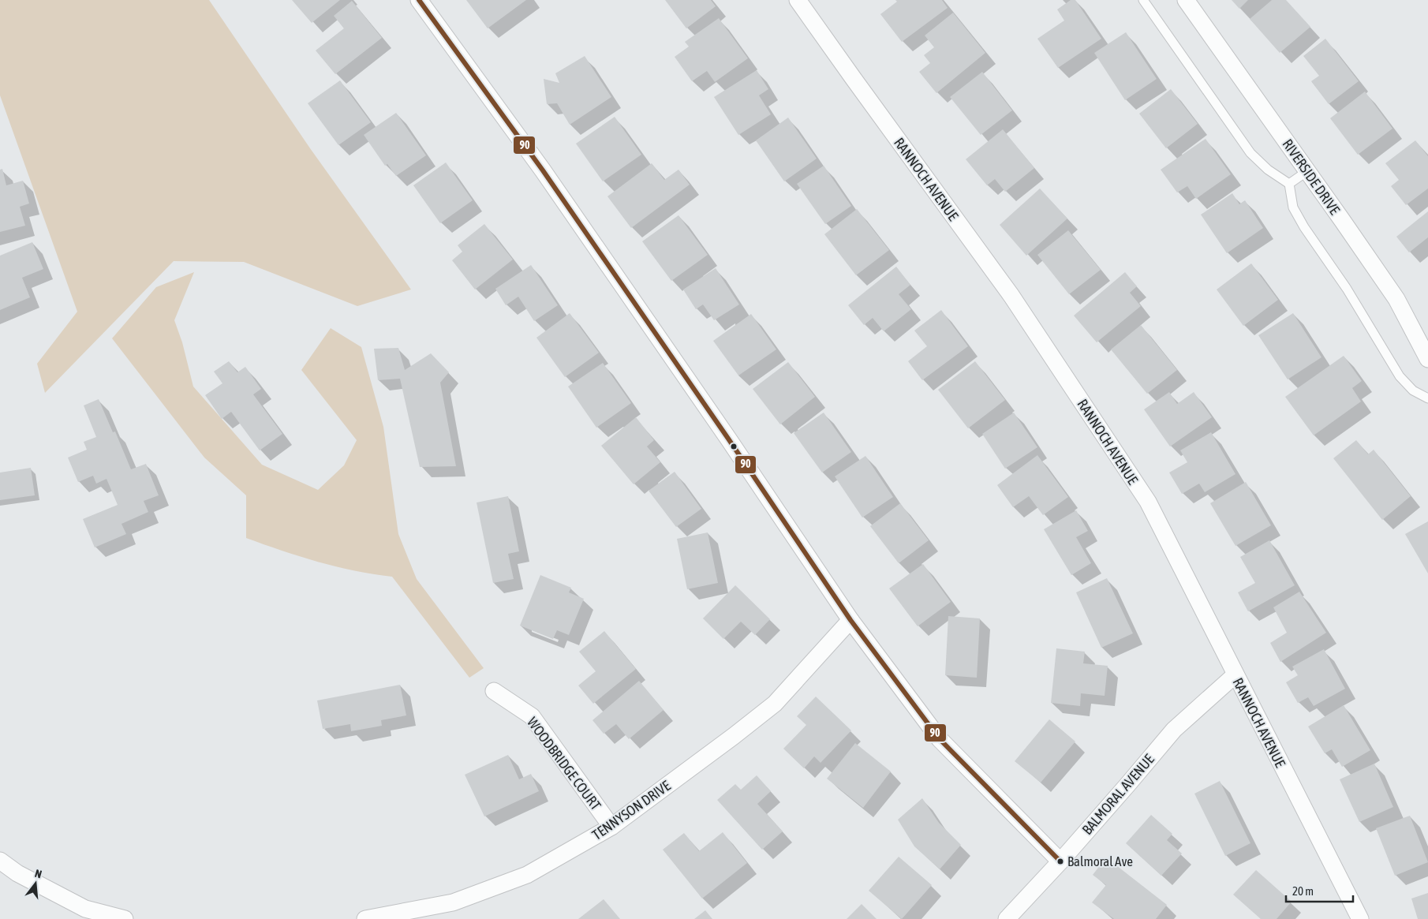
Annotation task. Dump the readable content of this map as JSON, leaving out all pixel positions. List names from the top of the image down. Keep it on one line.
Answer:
{"streets":{"street":["RIVERSIDE DRIVE","RANNOCH AVENUE","WOODBRIDGE COURT","BALMORAL AVENUE","TENNYSON DRIVE"]},"crossings":[["RANNOCH AVENUE","BALMORAL AVENUE"],["WOODBRIDGE COURT","TENNYSON DRIVE"]],"places":["Balmoral Ave"],"lines":["transit line 90"],"scale_bar":"20 m","north":"top"}
